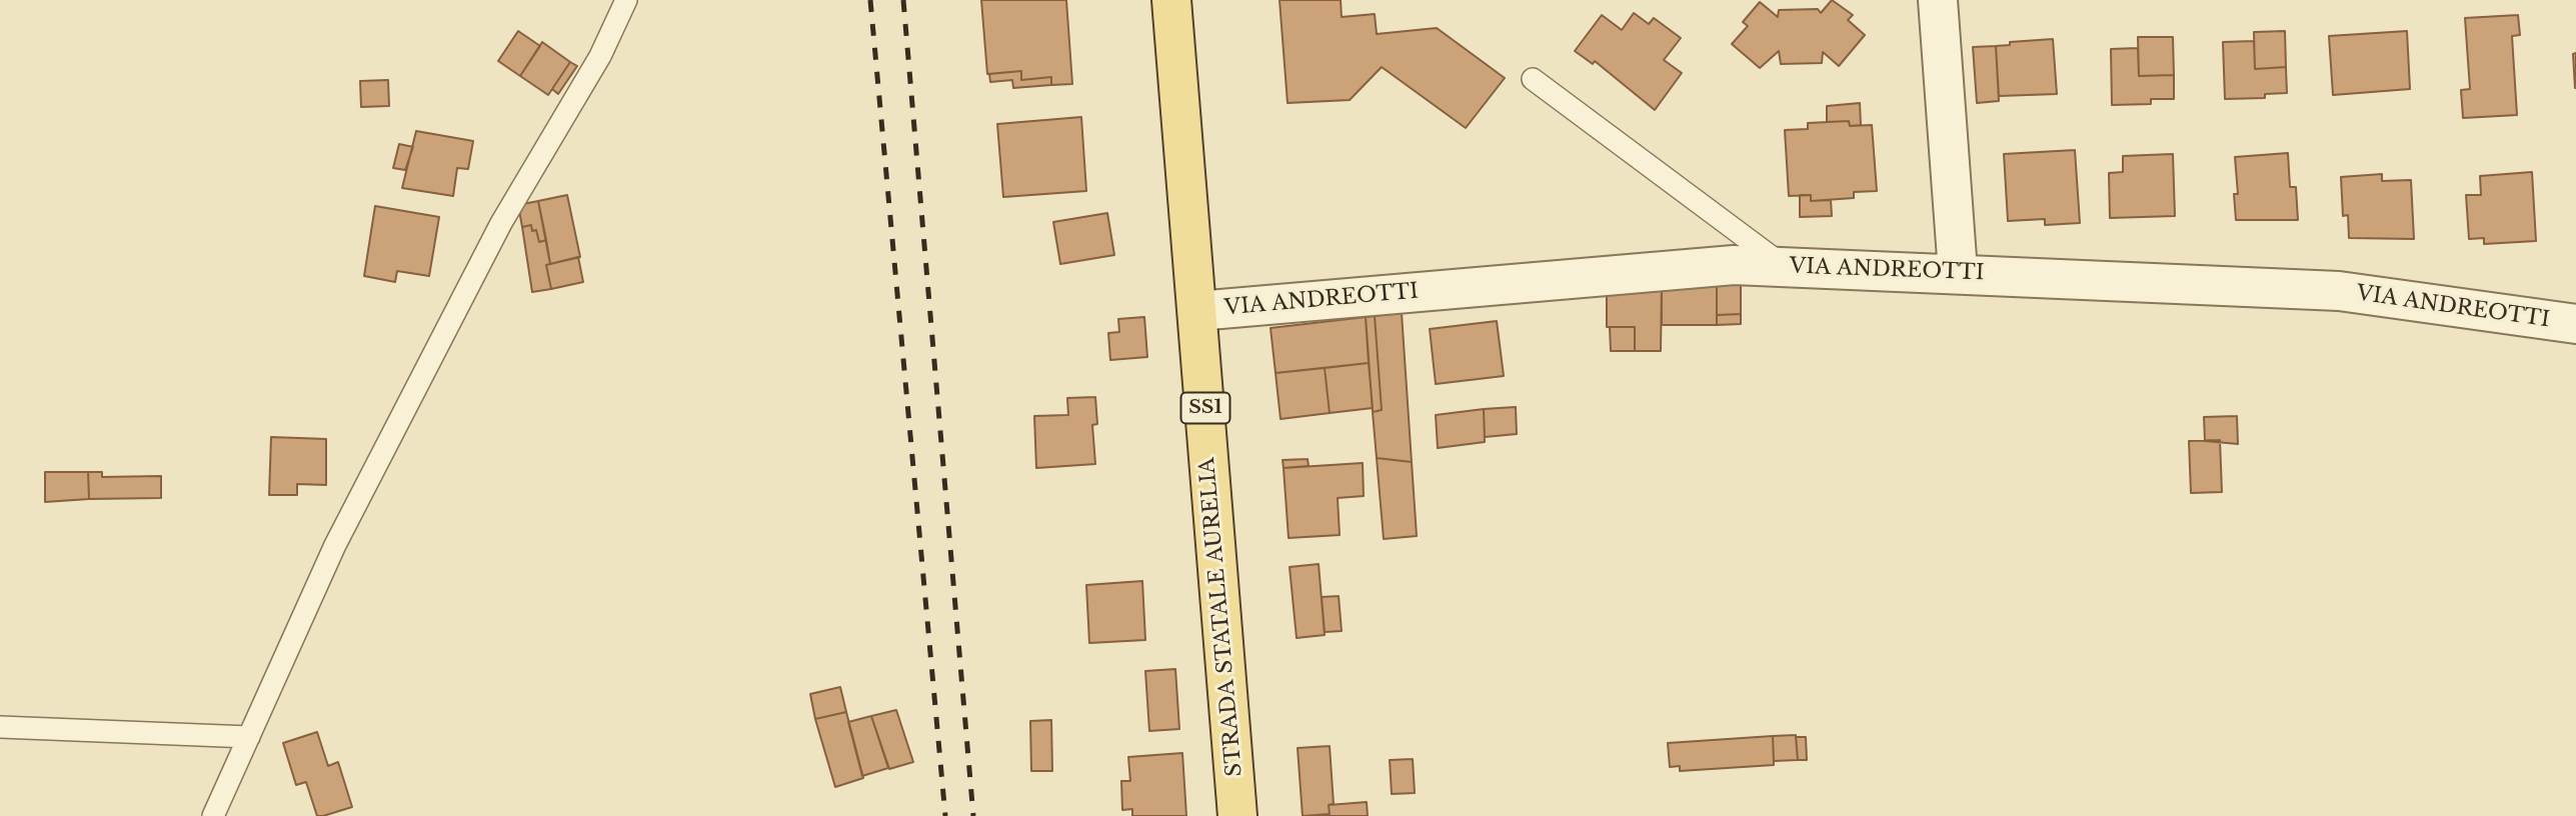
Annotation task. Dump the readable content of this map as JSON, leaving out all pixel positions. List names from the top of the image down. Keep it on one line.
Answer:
{"streets":{"main road":["SS1","STRADA STATALE AURELIA"],"street":["VIA ANDREOTTI"]},"crossings":[["VIA ANDREOTTI","STRADA STATALE AURELIA"]]}
